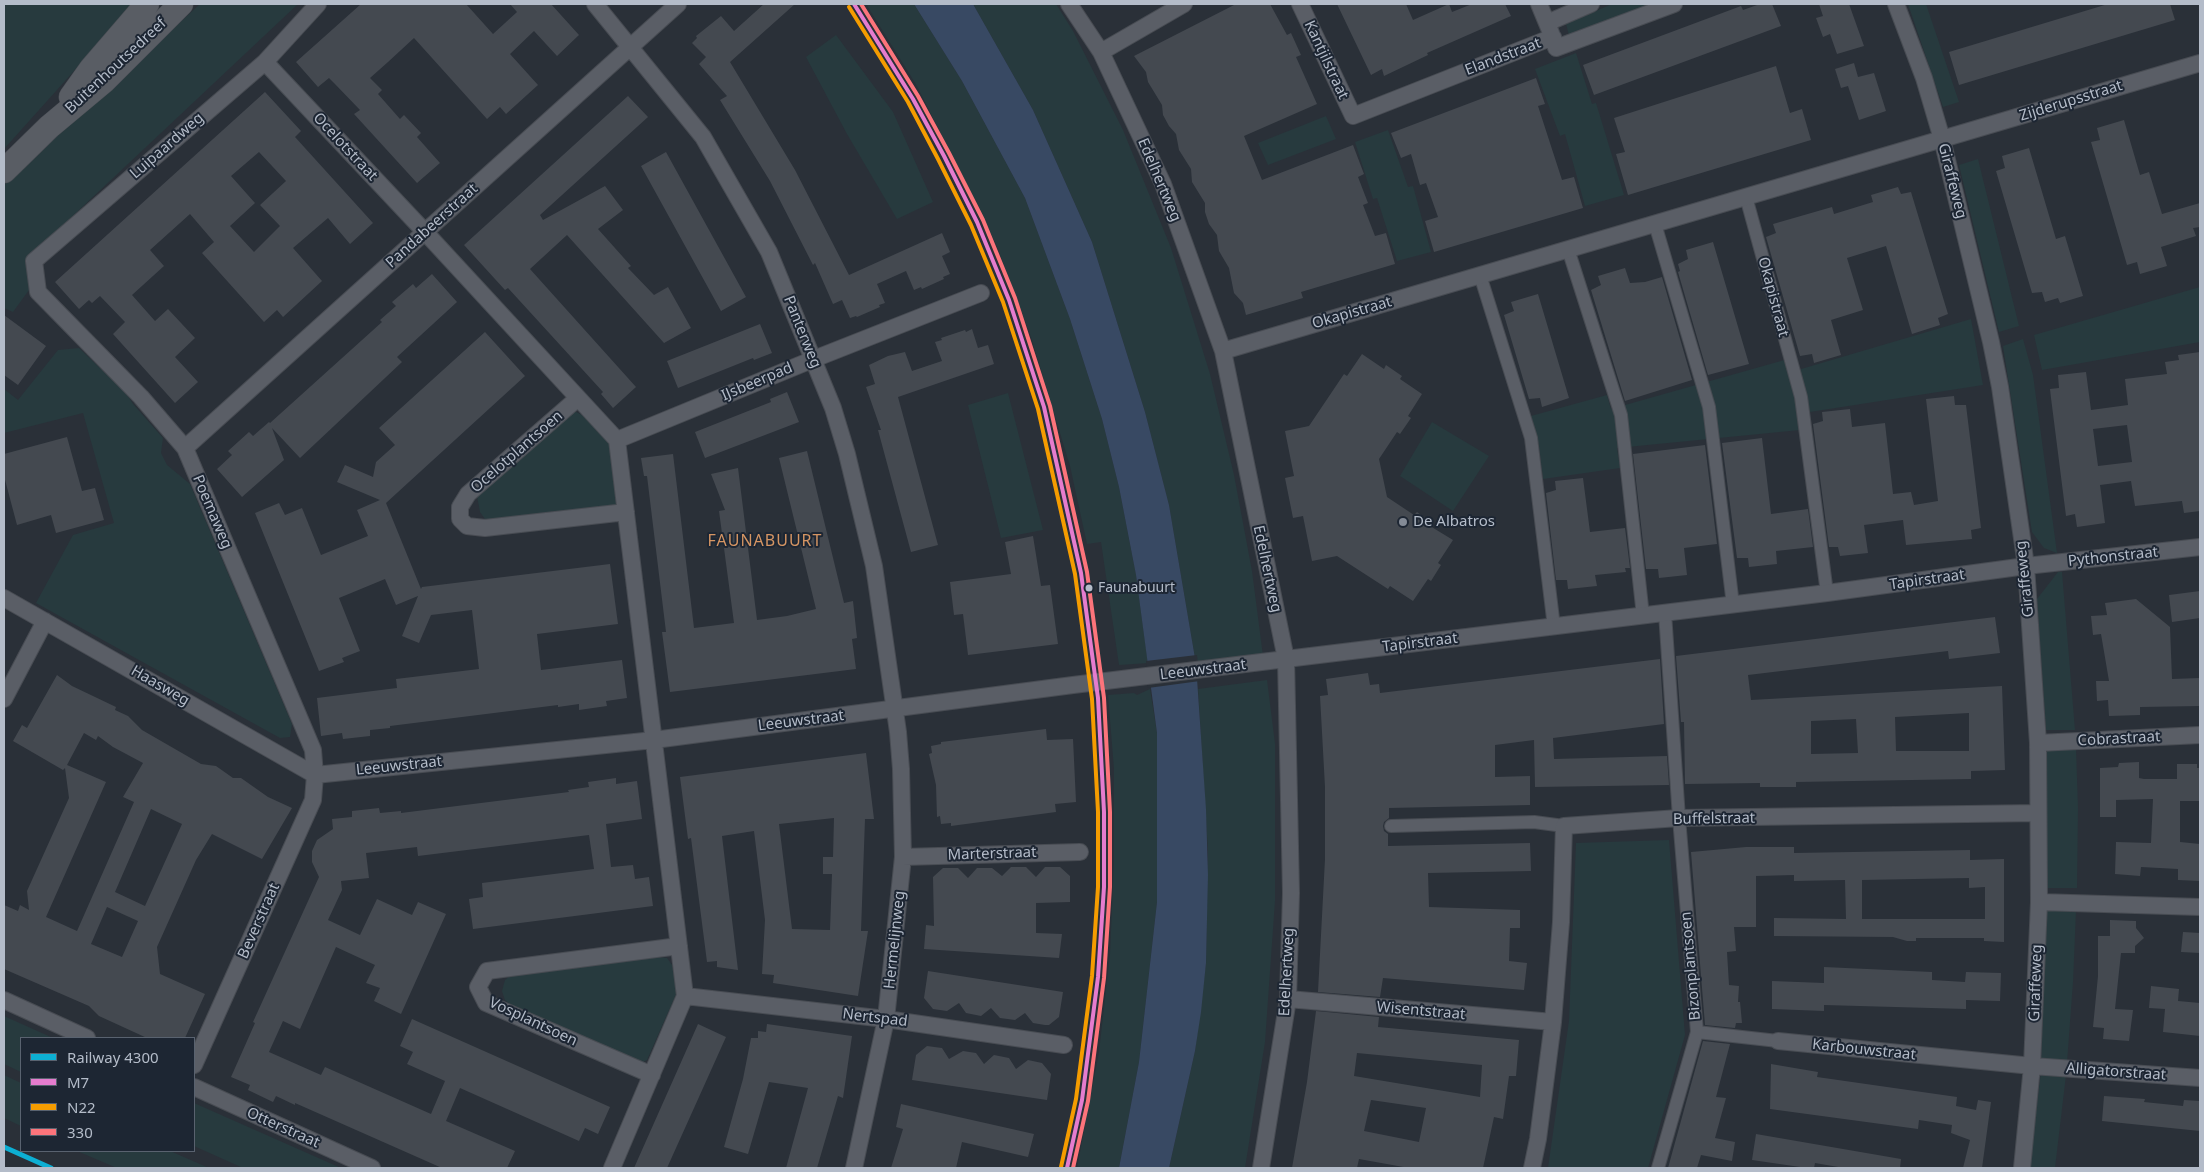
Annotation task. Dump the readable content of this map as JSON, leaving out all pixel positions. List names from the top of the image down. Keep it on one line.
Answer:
{"streets":{"main road":["Buitenhoutsedreef"],"street":["Elandstraat","Kantjilstraat","Zijderupsstraat","Luipaardweg","Ocelotstraat","Edelhertweg","Giraffeweg","Pandabeerstraat","Okapistraat","Panterweg","IJsbeerpad","Ocelotplantsoen","Poemaweg","Pythonstraat","Tapirstraat","Leeuwstraat","Haasweg","Cobrastraat","Buffelstraat","Marterstraat","Beverstraat","Hermelijnweg","Bizonplantsoen","Wisentstraat","Nertspad","Vosplantsoen","Karbouwstraat","Alligatorstraat","Otterstraat"]},"crossings":[["Elandstraat","Kantjilstraat"],["Zijderupsstraat","Giraffeweg"],["Zijderupsstraat","Okapistraat"],["Luipaardweg","Ocelotstraat"],["Luipaardweg","Poemaweg"],["Ocelotstraat","Pandabeerstraat"],["Edelhertweg","Okapistraat"],["Edelhertweg","Tapirstraat"],["Edelhertweg","Leeuwstraat"],["Edelhertweg","Wisentstraat"],["Giraffeweg","Okapistraat"],["Giraffeweg","Pythonstraat"],["Giraffeweg","Tapirstraat"],["Giraffeweg","Cobrastraat"],["Giraffeweg","Buffelstraat"],["Giraffeweg","Karbouwstraat"],["Giraffeweg","Alligatorstraat"],["Pandabeerstraat","Panterweg"],["Pandabeerstraat","Poemaweg"],["Okapistraat","Tapirstraat"],["Panterweg","IJsbeerpad"],["Panterweg","Leeuwstraat"],["Panterweg","Hermelijnweg"],["Poemaweg","Leeuwstraat"],["Poemaweg","Haasweg"],["Poemaweg","Beverstraat"],["Pythonstraat","Tapirstraat"],["Tapirstraat","Leeuwstraat"],["Tapirstraat","Bizonplantsoen"],["Leeuwstraat","Haasweg"],["Leeuwstraat","Beverstraat"],["Leeuwstraat","Hermelijnweg"],["Haasweg","Beverstraat"],["Buffelstraat","Bizonplantsoen"],["Marterstraat","Hermelijnweg"],["Hermelijnweg","Nertspad"],["Bizonplantsoen","Karbouwstraat"],["Karbouwstraat","Alligatorstraat"]],"districts":["FAUNABUURT"],"places":["De Albatros","Faunabuurt"],"lines":["transit line M7","transit line 330","transit line N22","rail line 4300"],"legend":["Railway 4300","M7","N22","330"]}
